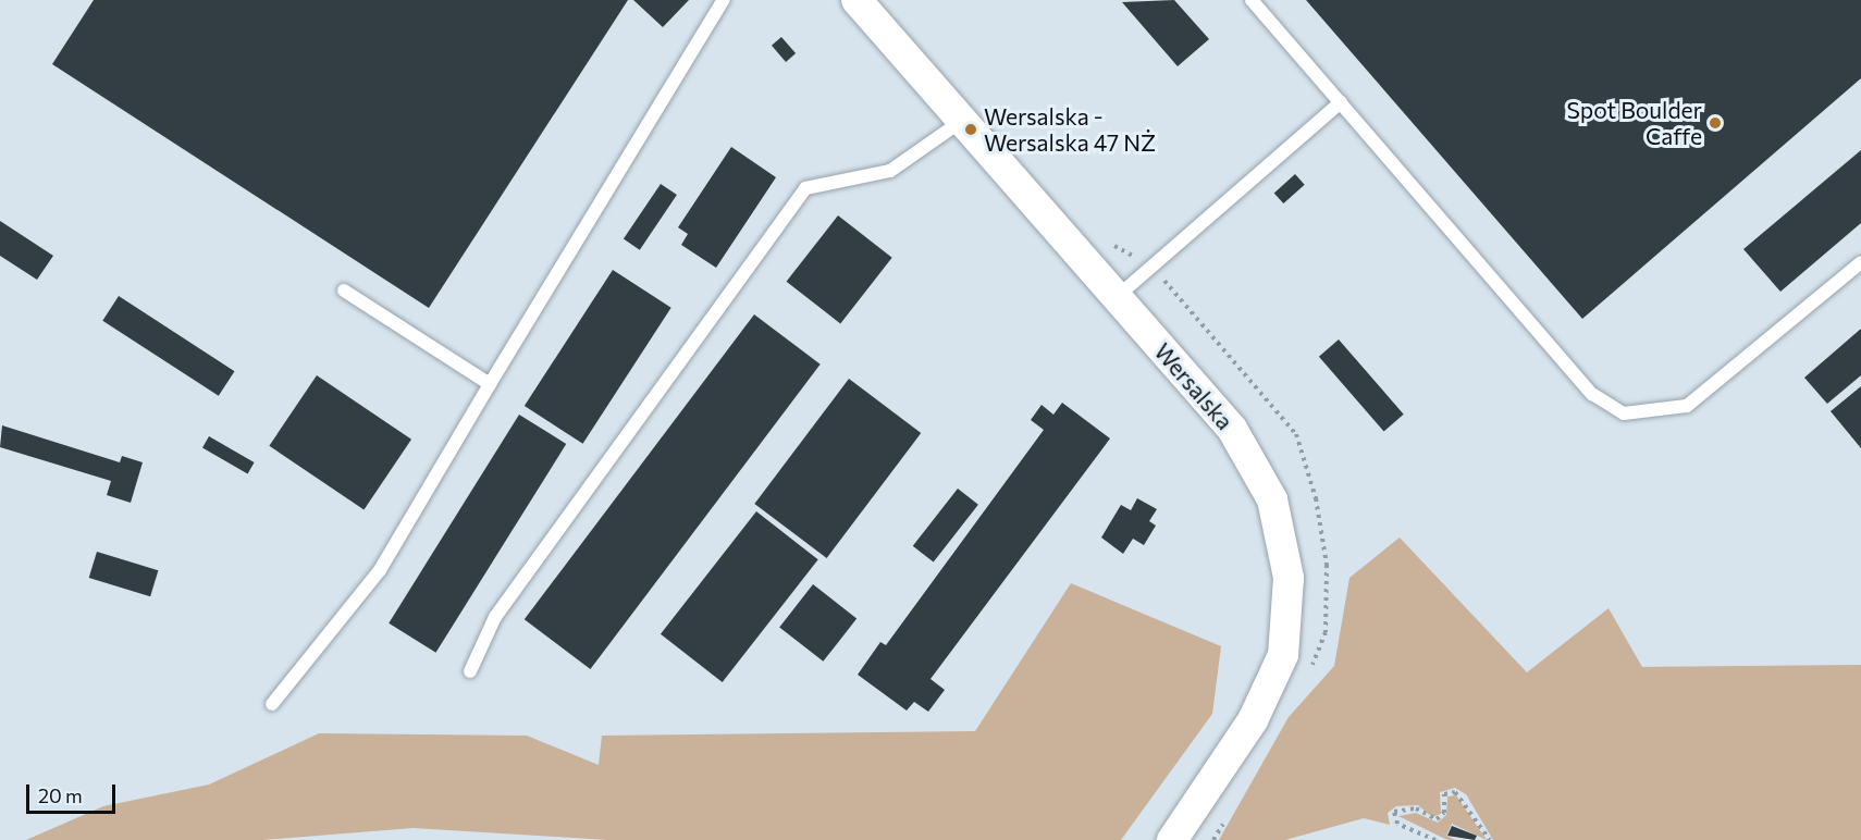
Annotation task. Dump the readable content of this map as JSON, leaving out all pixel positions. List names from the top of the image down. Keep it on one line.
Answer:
{"streets":{"street":["Wersalska"]},"places":["Spot Boulder Caffe","Wersalska - Wersalska 47 NŻ"],"scale_bar":"20 m"}
